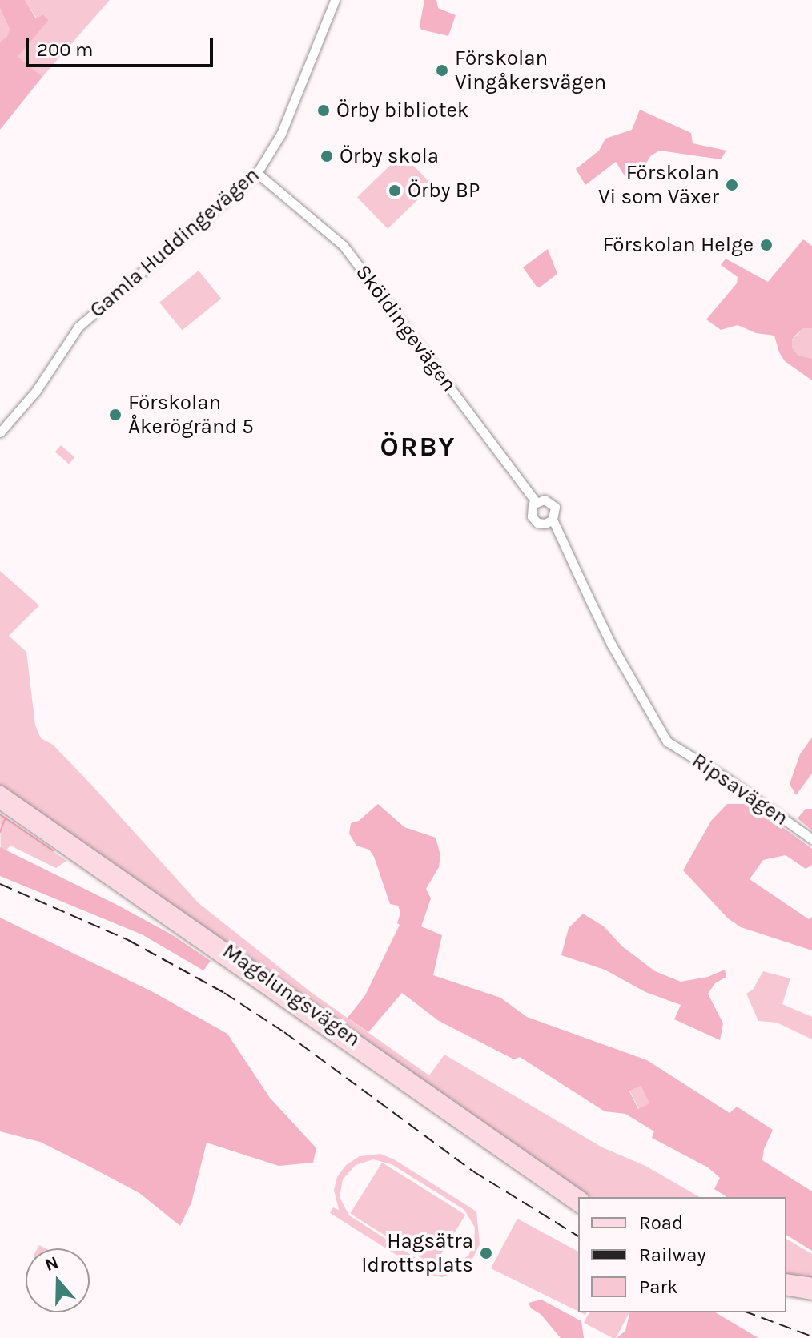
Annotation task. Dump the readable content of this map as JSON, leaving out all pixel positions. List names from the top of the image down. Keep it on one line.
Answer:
{"streets":{"main road":["Magelungsvägen"],"street":["Gamla Huddingevägen","Sköldingevägen","Ripsavägen"]},"crossings":[["Gamla Huddingevägen","Sköldingevägen"],["Sköldingevägen","Ripsavägen"]],"districts":["ÖRBY"],"places":["Förskolan Vingåkersvägen","Örby bibliotek","Örby skola","Förskolan Vi som Växer","Örby BP","Förskolan Helge","Förskolan Åkerögränd 5","Hagsätra Idrottsplats"],"legend":["Road","Railway","Park"],"scale_bar":"200 m","north":"top"}
